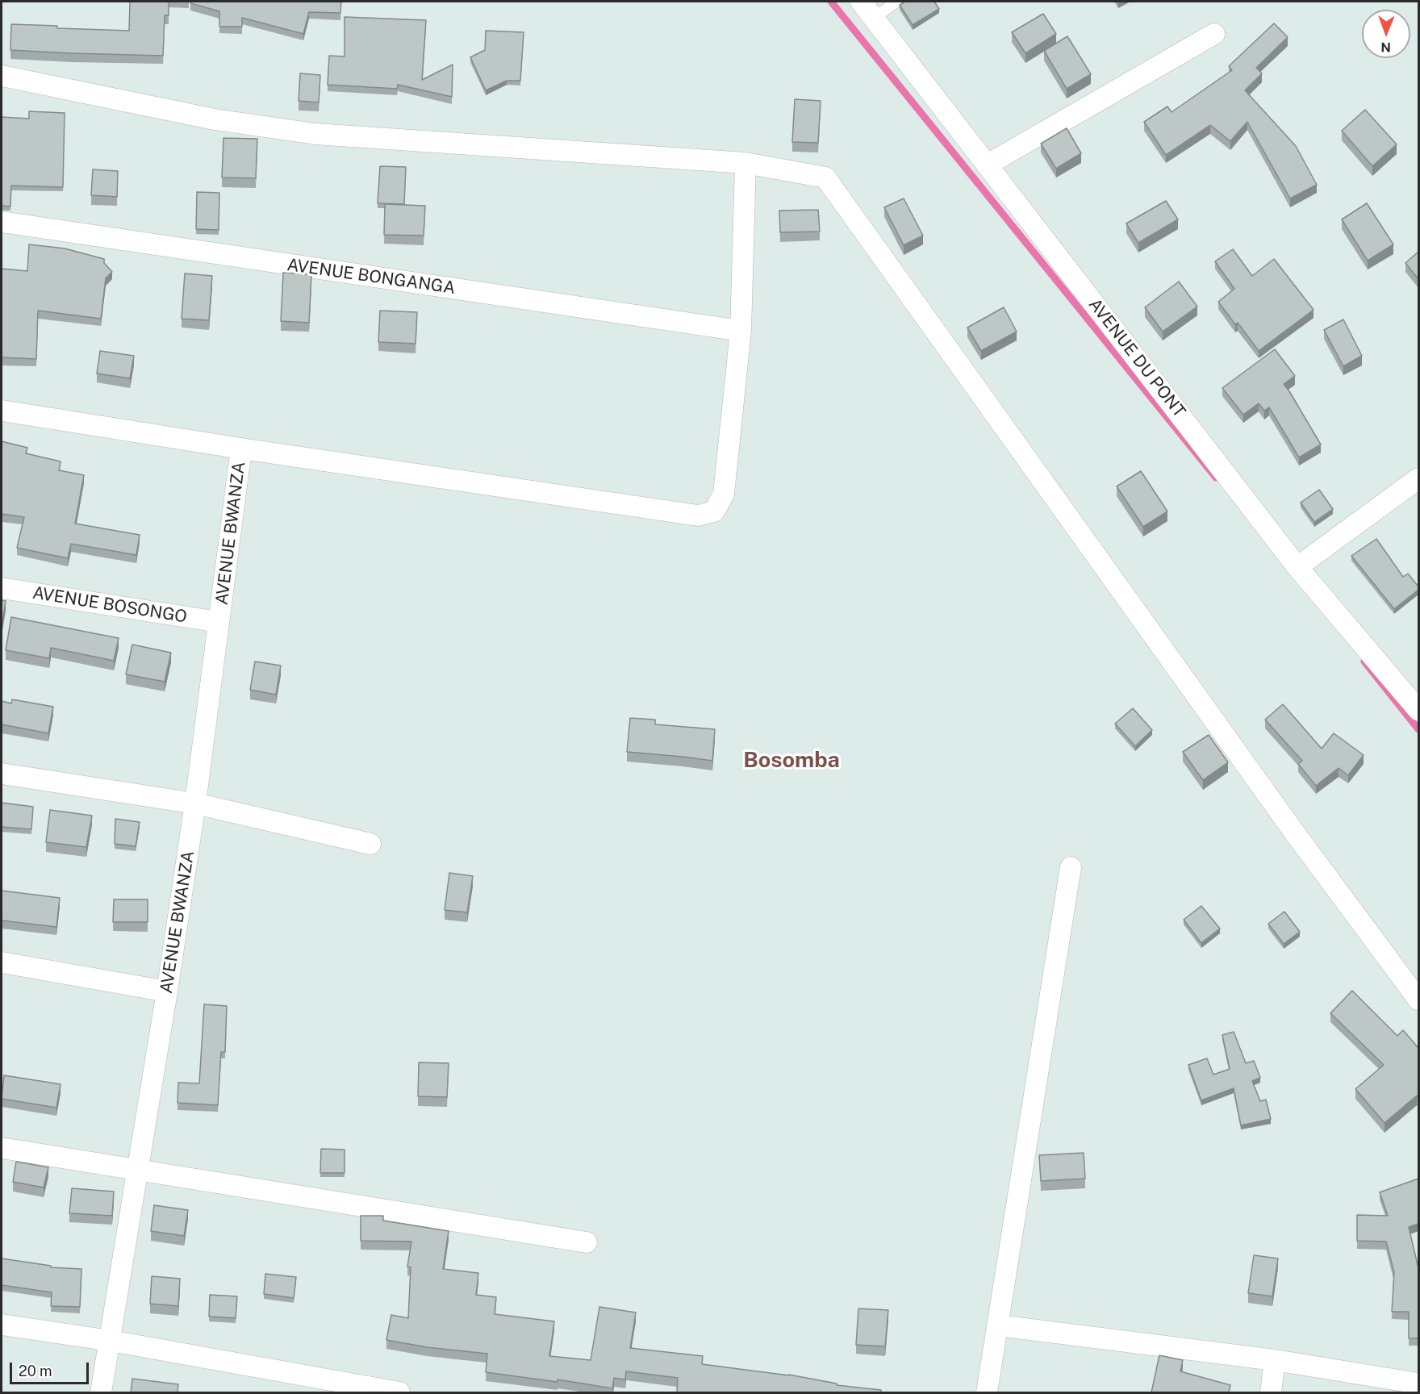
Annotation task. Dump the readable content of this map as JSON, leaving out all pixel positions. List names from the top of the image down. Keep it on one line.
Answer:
{"streets":{"street":["AVENUE BONGANGA","AVENUE DU PONT","AVENUE BWANZA","AVENUE BOSONGO"]},"crossings":[["AVENUE BWANZA","AVENUE BOSONGO"]],"districts":["Bosomba"],"scale_bar":"20 m","north":"bottom"}
